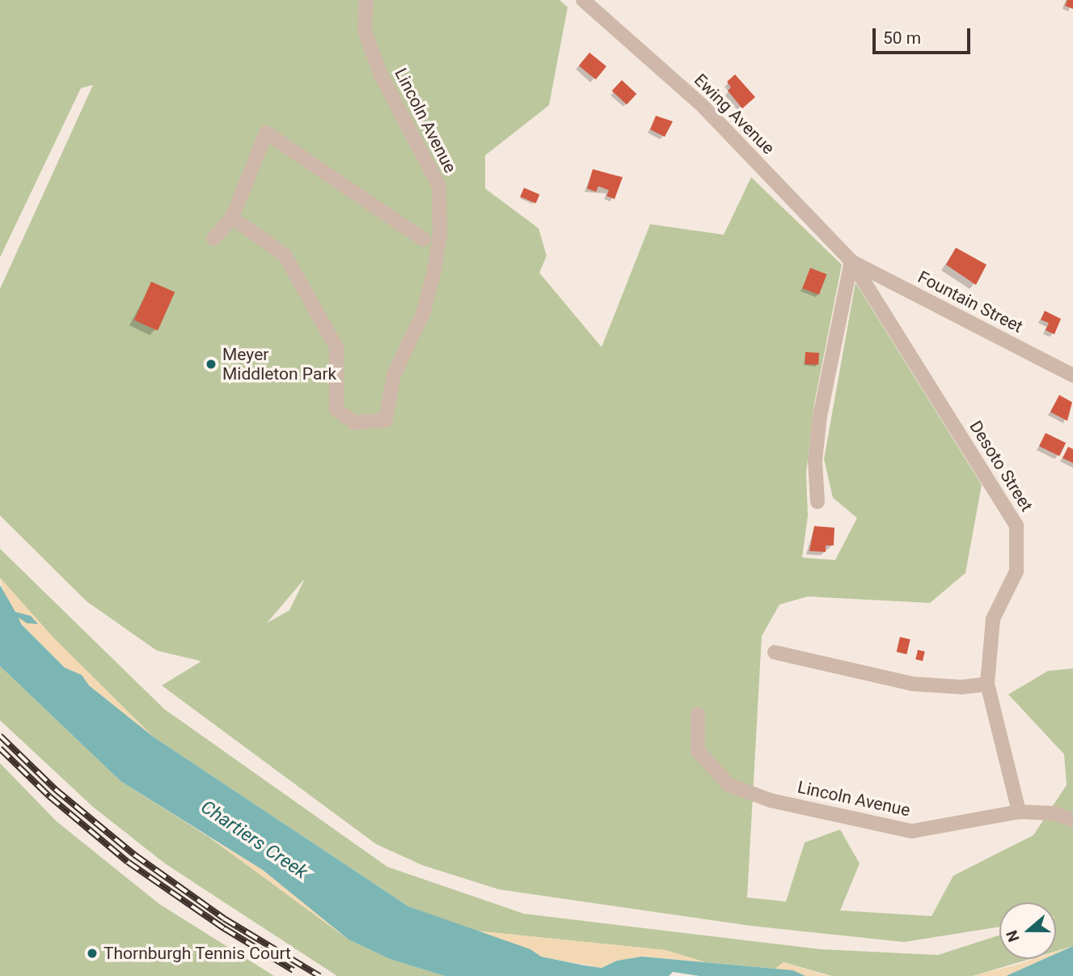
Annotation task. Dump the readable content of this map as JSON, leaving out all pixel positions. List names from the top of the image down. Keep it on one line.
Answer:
{"streets":{"street":["Ewing Avenue","Lincoln Avenue","Fountain Street","Desoto Street"]},"crossings":[["Ewing Avenue","Fountain Street"],["Ewing Avenue","Desoto Street"],["Lincoln Avenue","Desoto Street"],["Fountain Street","Desoto Street"]],"water":["Chartiers Creek"],"places":["Meyer Middleton Park","Thornburgh Tennis Court"],"scale_bar":"50 m","north":"left"}
